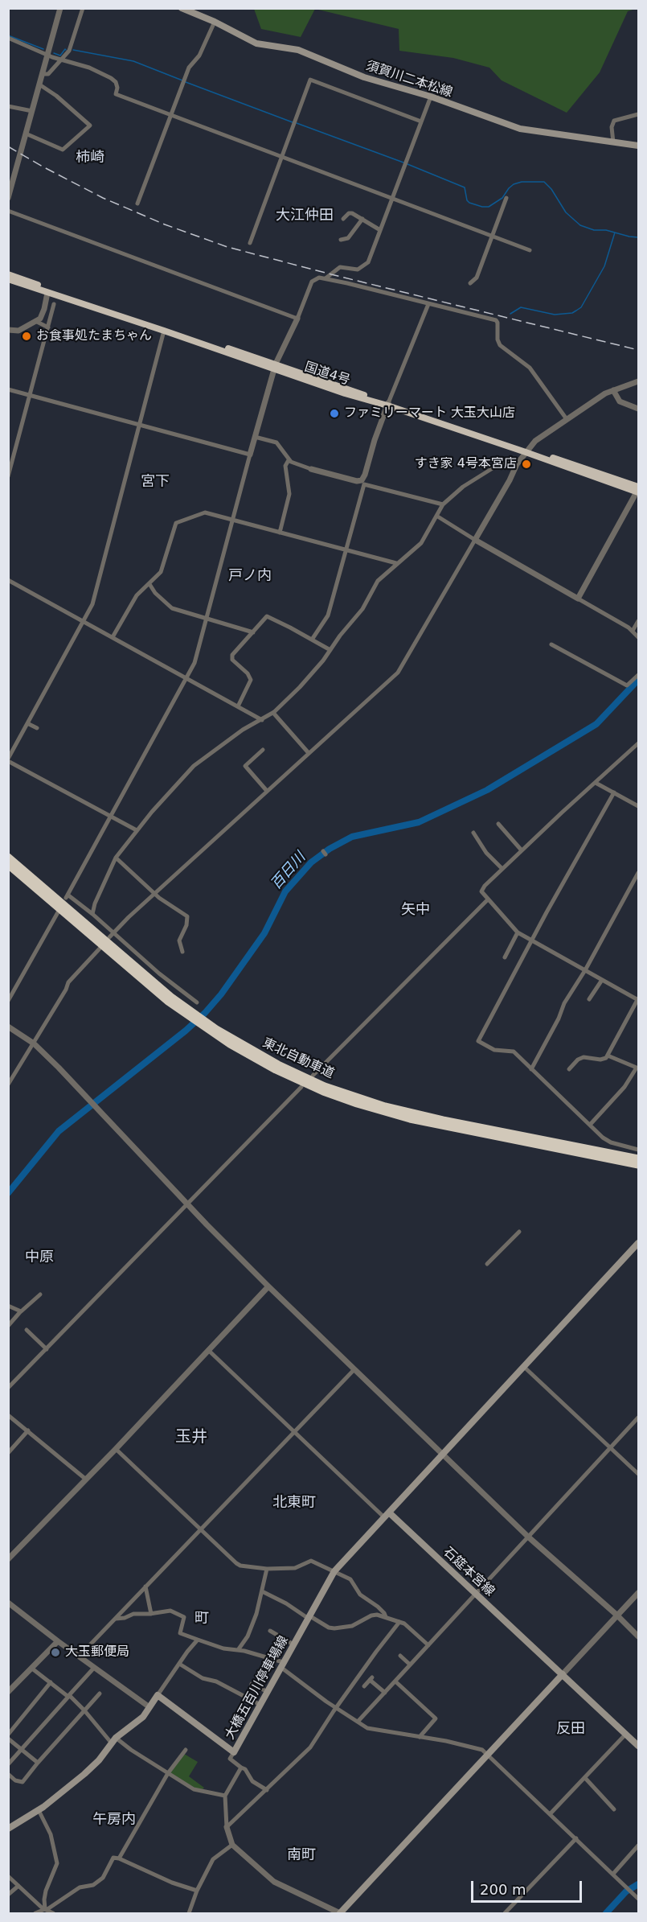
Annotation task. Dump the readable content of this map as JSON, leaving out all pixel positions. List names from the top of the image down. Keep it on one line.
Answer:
{"streets":{"highway":["国道4号","東北自動車道"],"main road":["須賀川二本松線","石筵本宮線","大橋五百川停車場線"]},"crossings":[["石筵本宮線","大橋五百川停車場線"]],"districts":["柿崎","大江仲田","宮下","戸ノ内","矢中","中原","玉井","北東町","町","反田","午房内","南町"],"water":["百日川"],"places":["お食事処たまちゃん","ファミリーマート 大玉大山店","すき家 4号本宮店","大玉郵便局"],"scale_bar":"200 m"}
